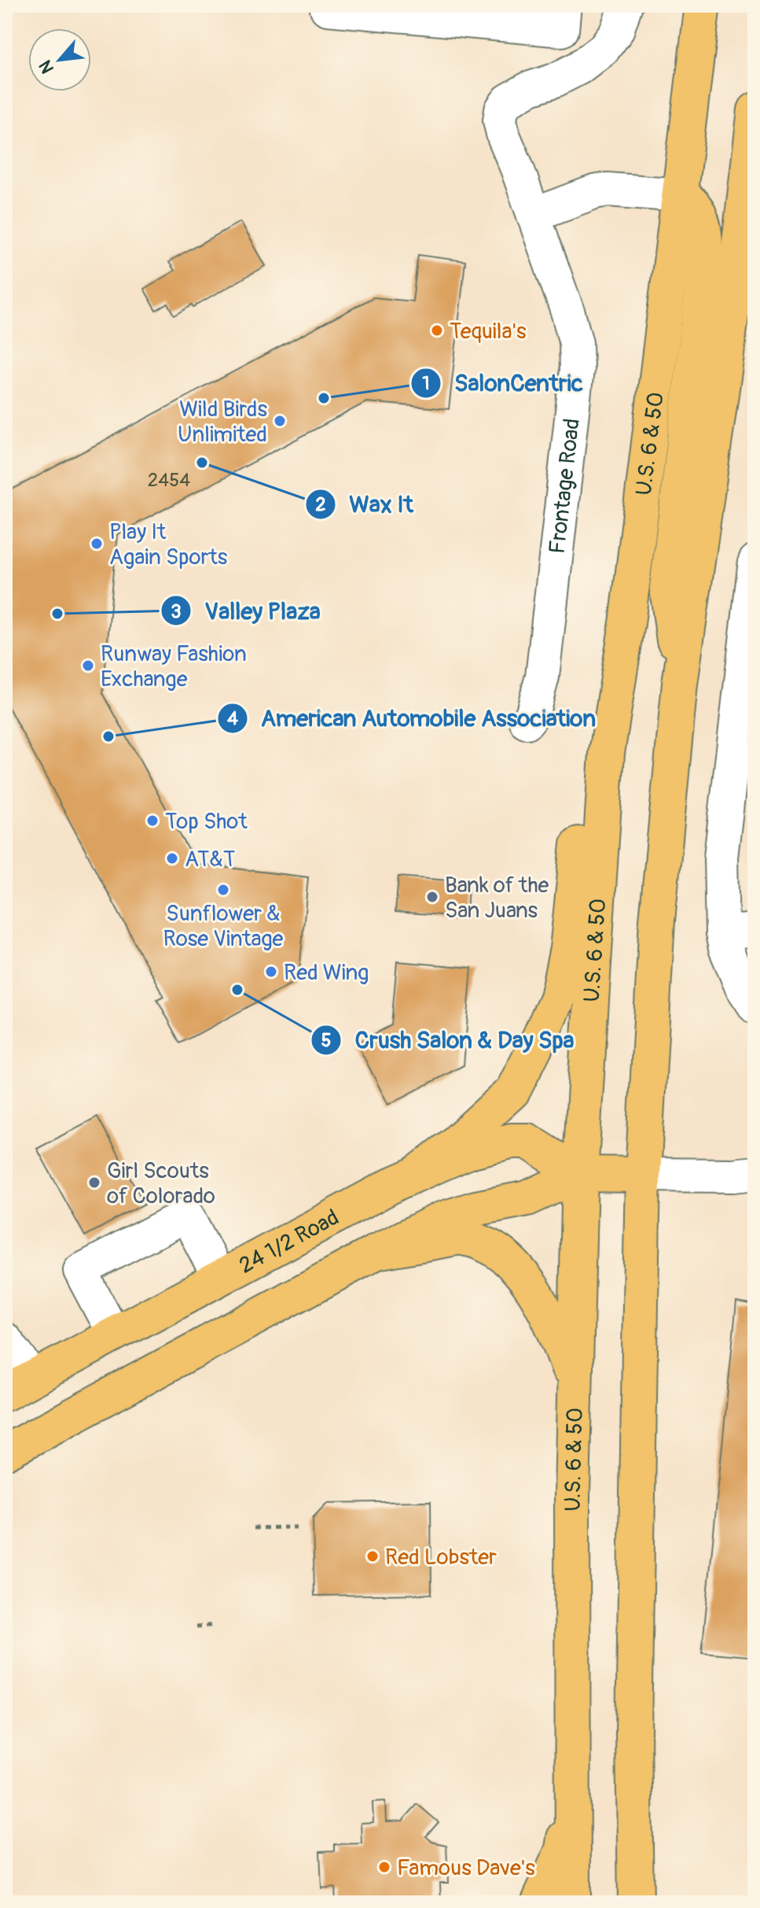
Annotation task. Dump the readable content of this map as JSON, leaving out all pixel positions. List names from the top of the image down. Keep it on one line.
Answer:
{"streets":{"main road":["U.S. 6 & 50","24 1/2 Road"],"street":["Frontage Road"]},"crossings":[["U.S. 6 & 50","24 1/2 Road"]],"places":["Tequila's","SalonCentric","Wild Birds Unlimited","Wax It","Play It Again Sports","Valley Plaza","Runway Fashion Exchange","American Automobile Association","Top Shot","AT&T","Sunflower & Rose Vintage","Bank of the San Juans","Red Wing","Crush Salon & Day Spa","Girl Scouts of Colorado","Red Lobster","Famous Dave's"],"house_numbers":["2454"],"north":"bottom left"}
